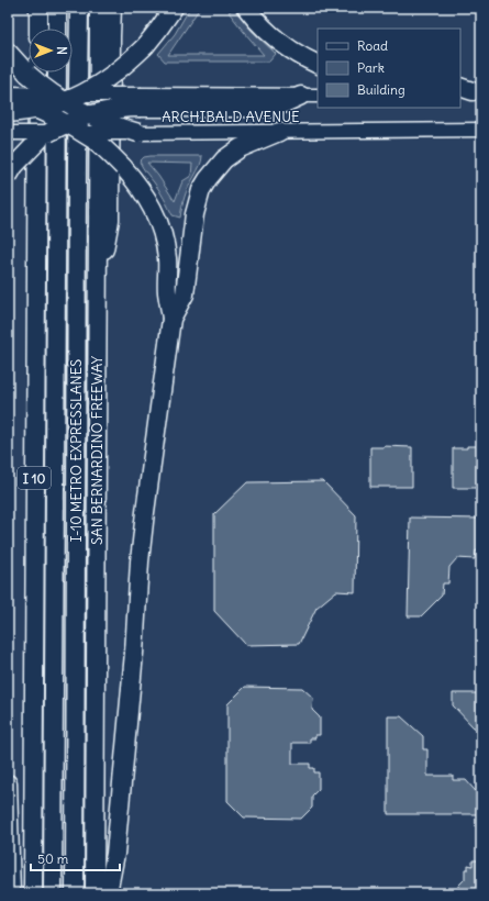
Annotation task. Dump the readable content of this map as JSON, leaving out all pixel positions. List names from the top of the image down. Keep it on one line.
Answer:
{"streets":{"highway":["I-10 METRO EXPRESSLANES","SAN BERNARDINO FREEWAY","I 10"],"main road":["ARCHIBALD AVENUE"]},"legend":["Road","Park","Building"],"scale_bar":"50 m","north":"right"}
